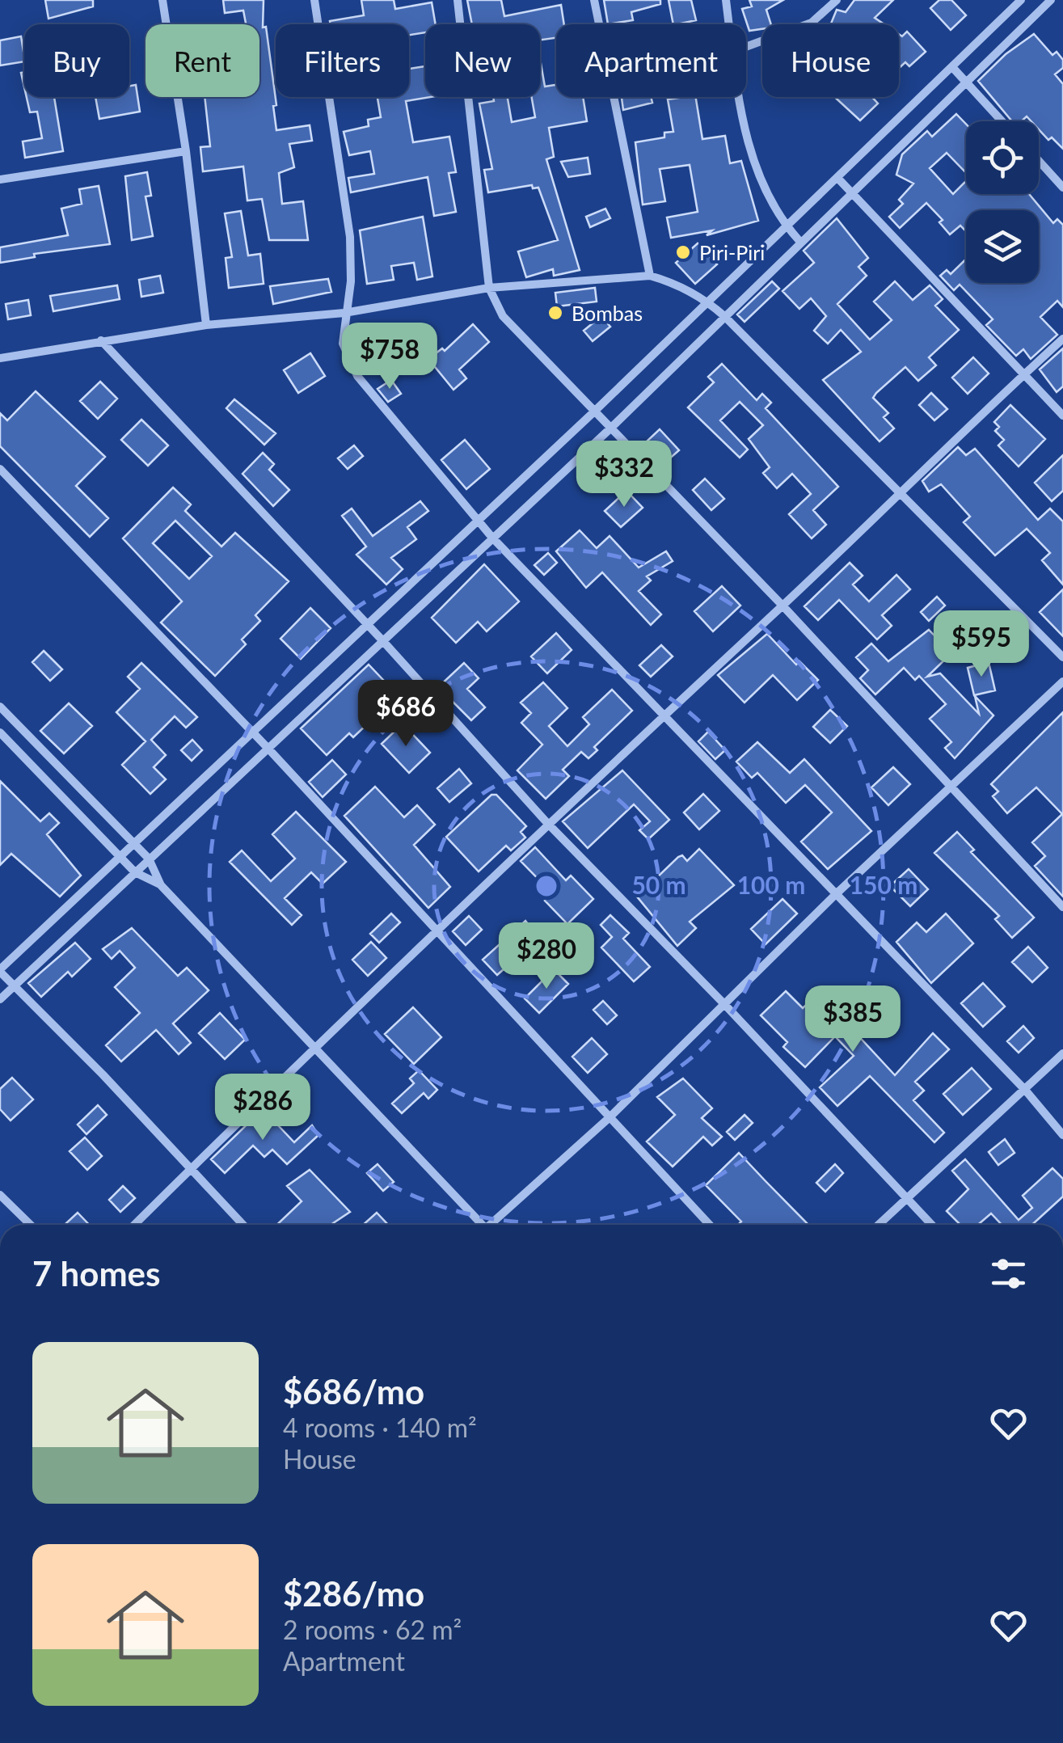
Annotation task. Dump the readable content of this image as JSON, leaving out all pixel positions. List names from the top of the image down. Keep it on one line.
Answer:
{"places":["Piri-Piri","Bombas"],"page":{"chip":["Buy","Rent","Filters","New","Apartment","House"],"price":["$758","$332","$595","$686","$280","$385","$286"],"heading":"7 homes","list":[{"name":"$686/mo","note":"4 rooms · 140 m² · House"},{"name":"$286/mo","note":"2 rooms · 62 m² · Apartment"}]},"rings":["50 m","100 m","150 m"]}
